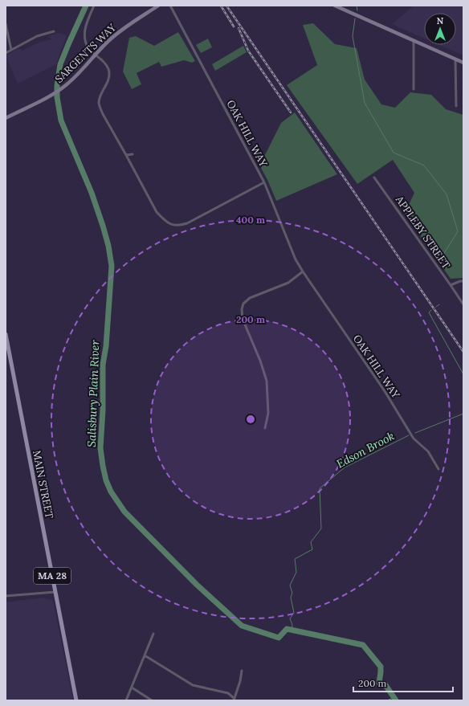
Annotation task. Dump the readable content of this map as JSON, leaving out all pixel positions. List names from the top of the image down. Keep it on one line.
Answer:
{"streets":{"main road":["SARGENTS WAY","MAIN STREET","MA 28"],"street":["OAK HILL WAY","APPLEBY STREET"]},"water":["Salisbury Plain River","Edson Brook"],"scale_bar":"200 m","north":"top","rings":["400 m","200 m"]}
